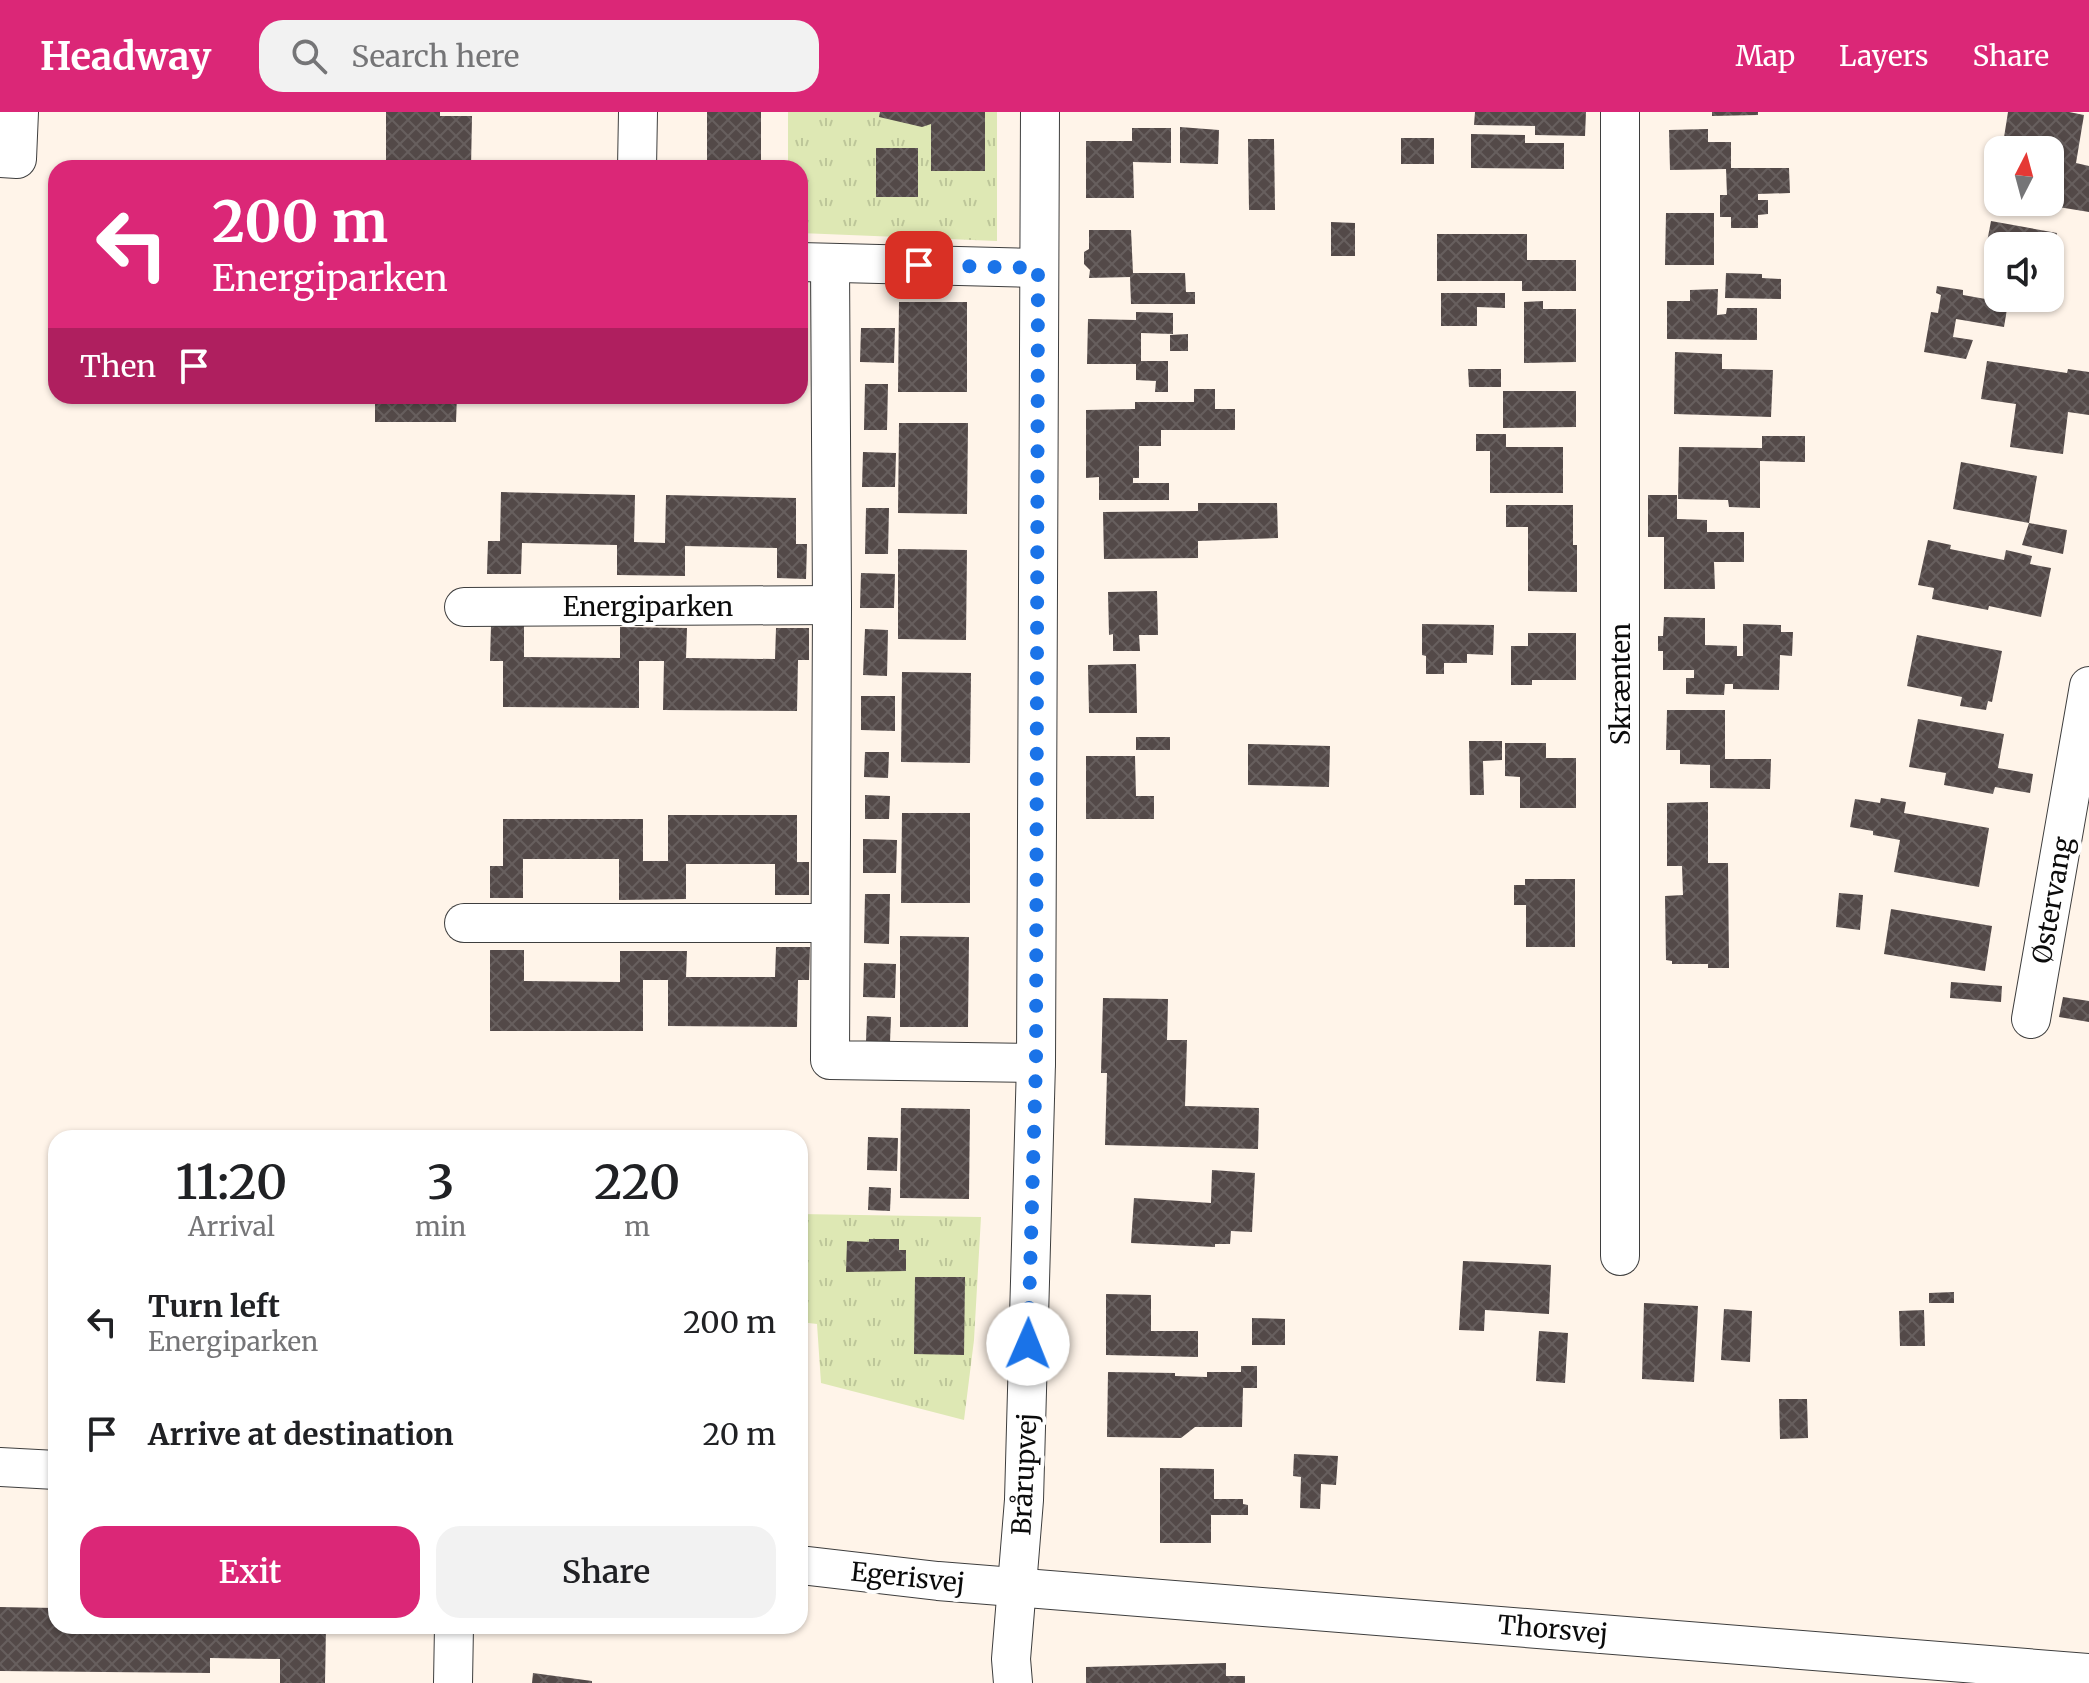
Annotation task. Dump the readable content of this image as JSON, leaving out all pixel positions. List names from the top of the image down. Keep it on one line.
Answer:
{"streets":{"street":["Energiparken","Skrænten","Østervang","Brårupvej","Egerisvej","Thorsvej"]},"crossings":[["Brårupvej","Egerisvej"],["Brårupvej","Thorsvej"],["Egerisvej","Thorsvej"]],"north":"top","page":{"header":"Headway","search":"Search here","nav":["Map","Layers","Share"],"turn":["200 m","Energiparken"],"then":"Then","eta":["11:20","Arrival","3","min","220","m"],"list":[{"name":"Turn left","note":"Energiparken","value":"200 m"},{"name":"Arrive at destination","value":"20 m"}],"buttons":["Exit","Share"]}}
